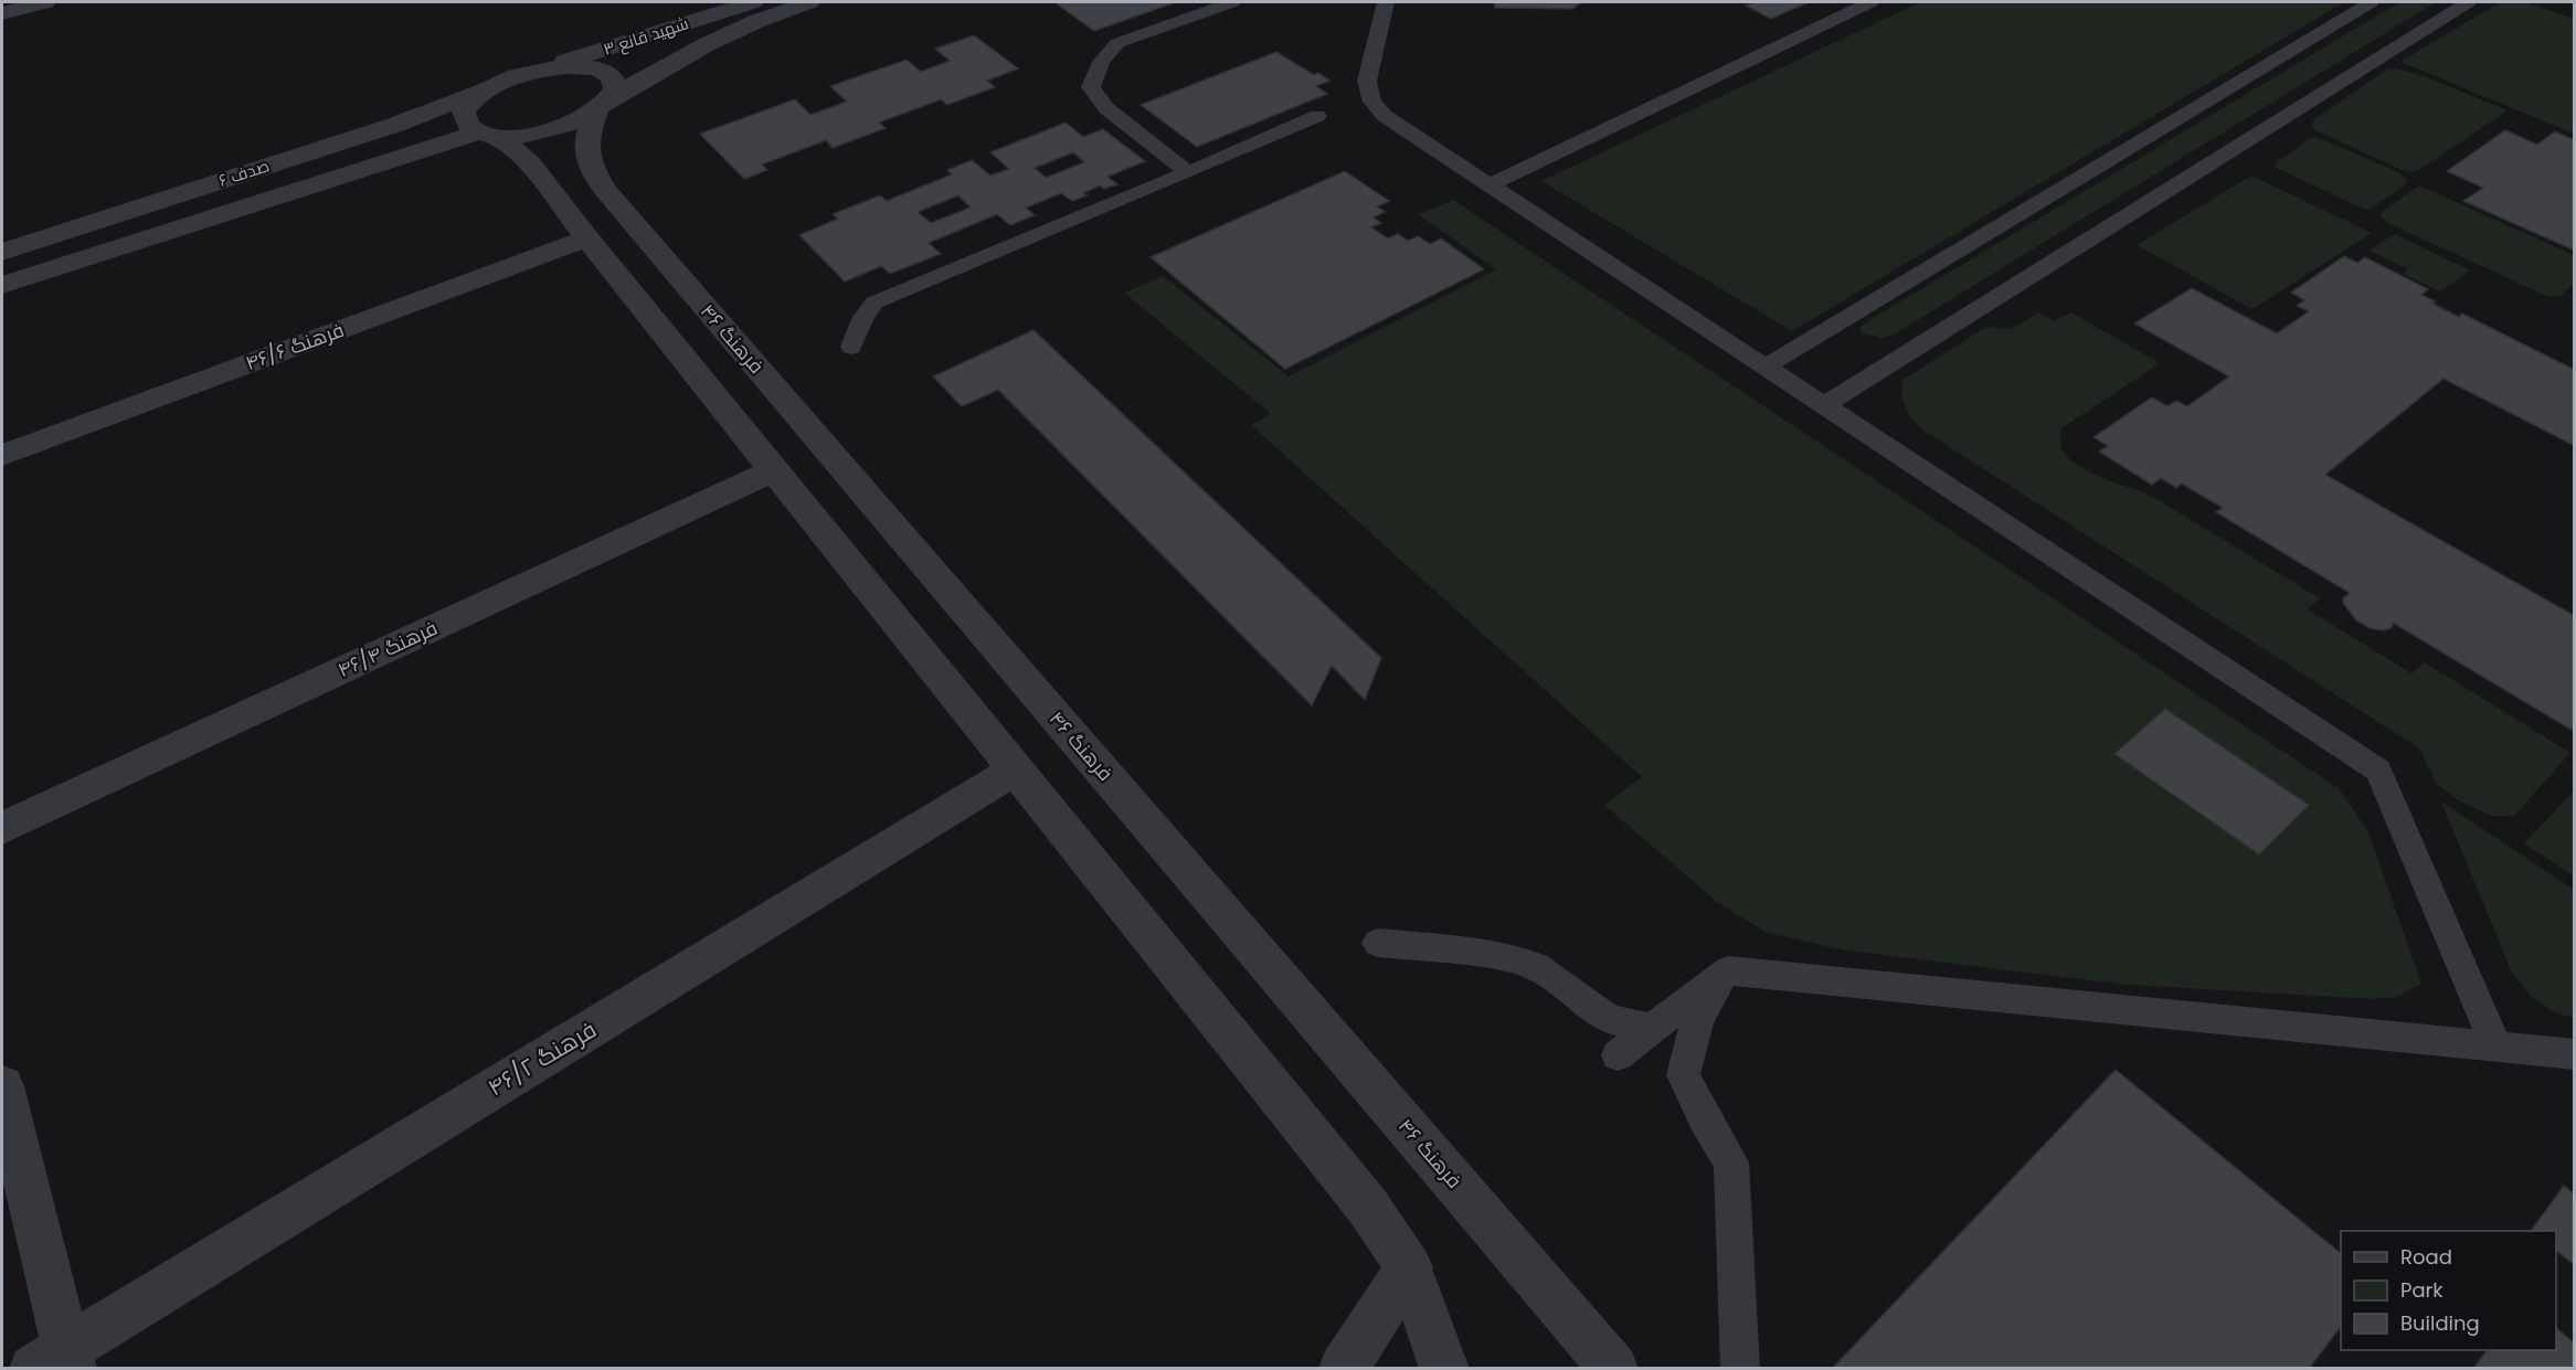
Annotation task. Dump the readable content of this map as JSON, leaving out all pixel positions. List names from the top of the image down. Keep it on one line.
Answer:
{"streets":{"street":["شهید قانع ۳","صدف ۶","فرهنگ ۴۶","فرهنگ ۴۶/۶","فرهنگ ۴۶/۴","فرهنگ ۴۶/۲"]},"crossings":[["شهید قانع ۳","صدف ۶"],["شهید قانع ۳","فرهنگ ۴۶"]],"legend":["Road","Park","Building"]}
